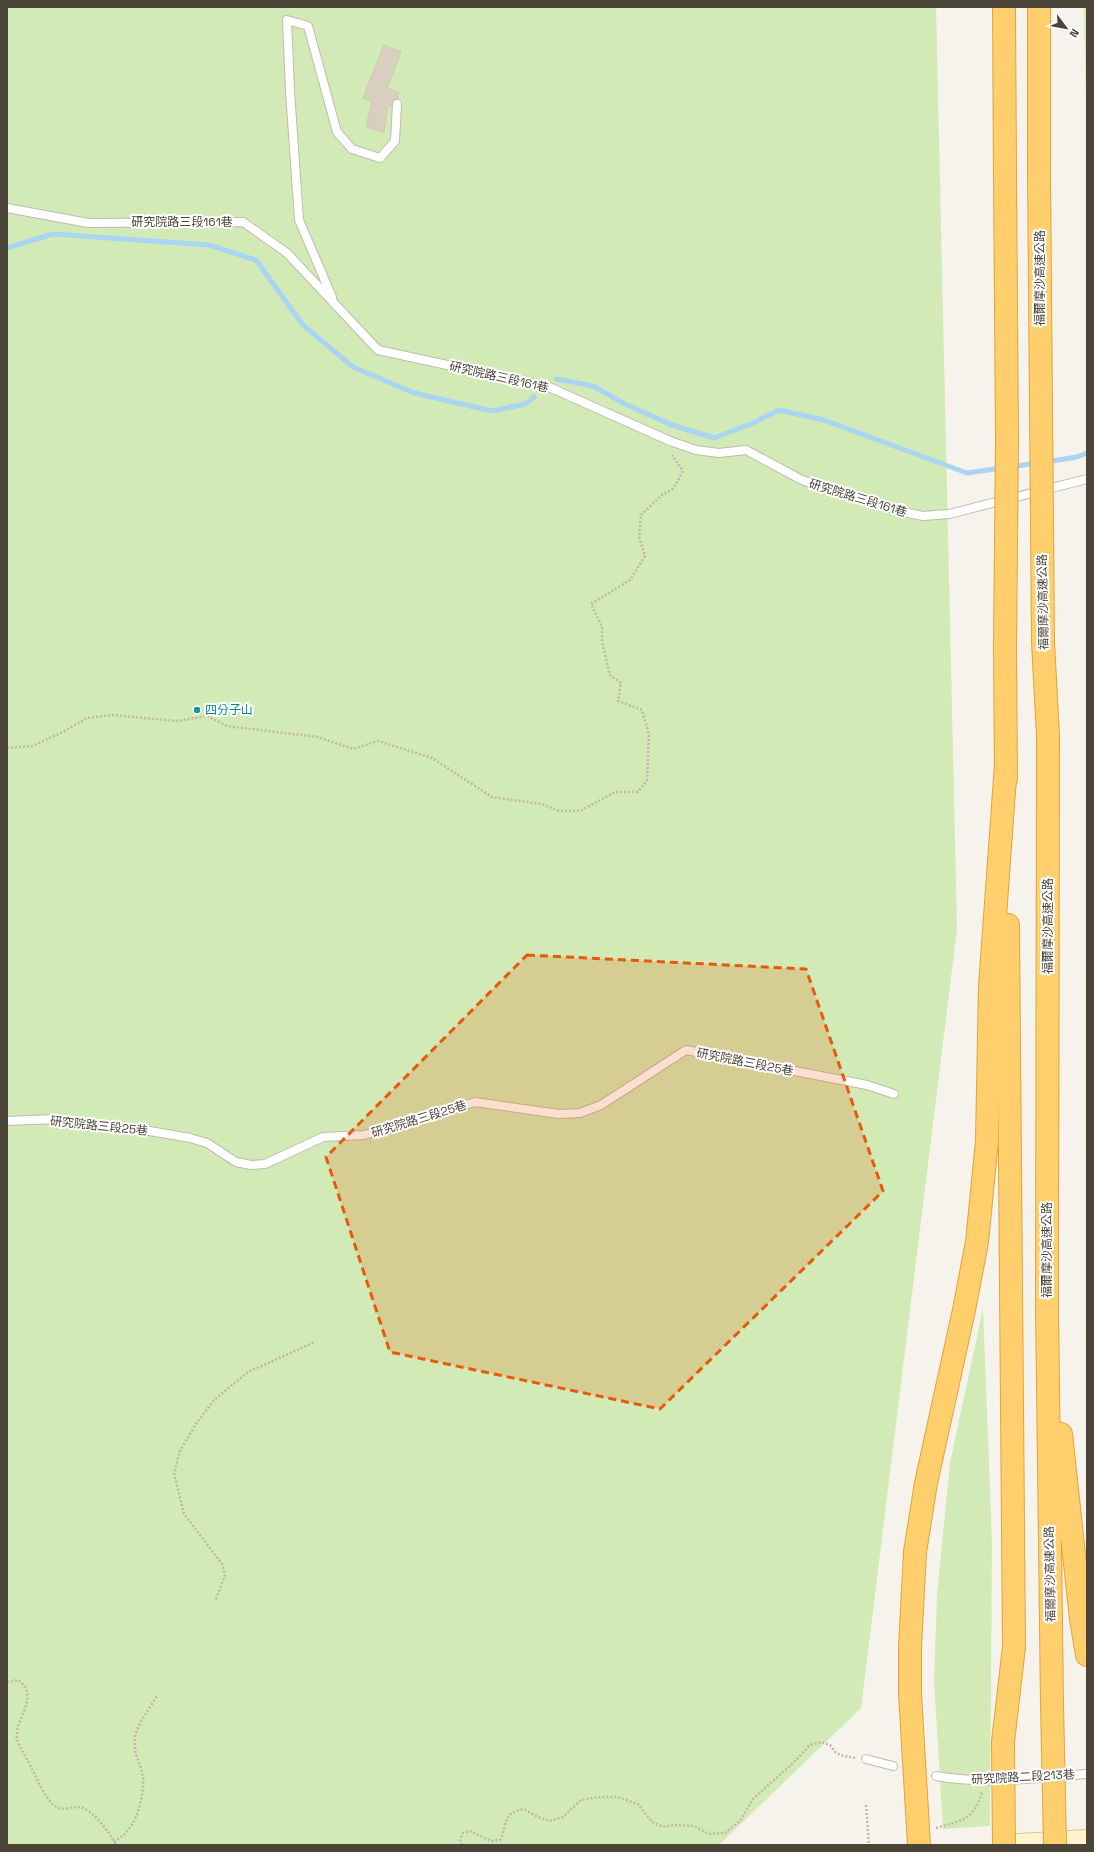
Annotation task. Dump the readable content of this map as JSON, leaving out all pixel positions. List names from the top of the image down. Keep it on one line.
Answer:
{"streets":{"highway":["福爾摩沙高速公路"],"lane":["研究院路三段161巷","研究院路三段25巷","研究院路二段213巷"]},"places":["四分子山"],"north":"bottom right"}
